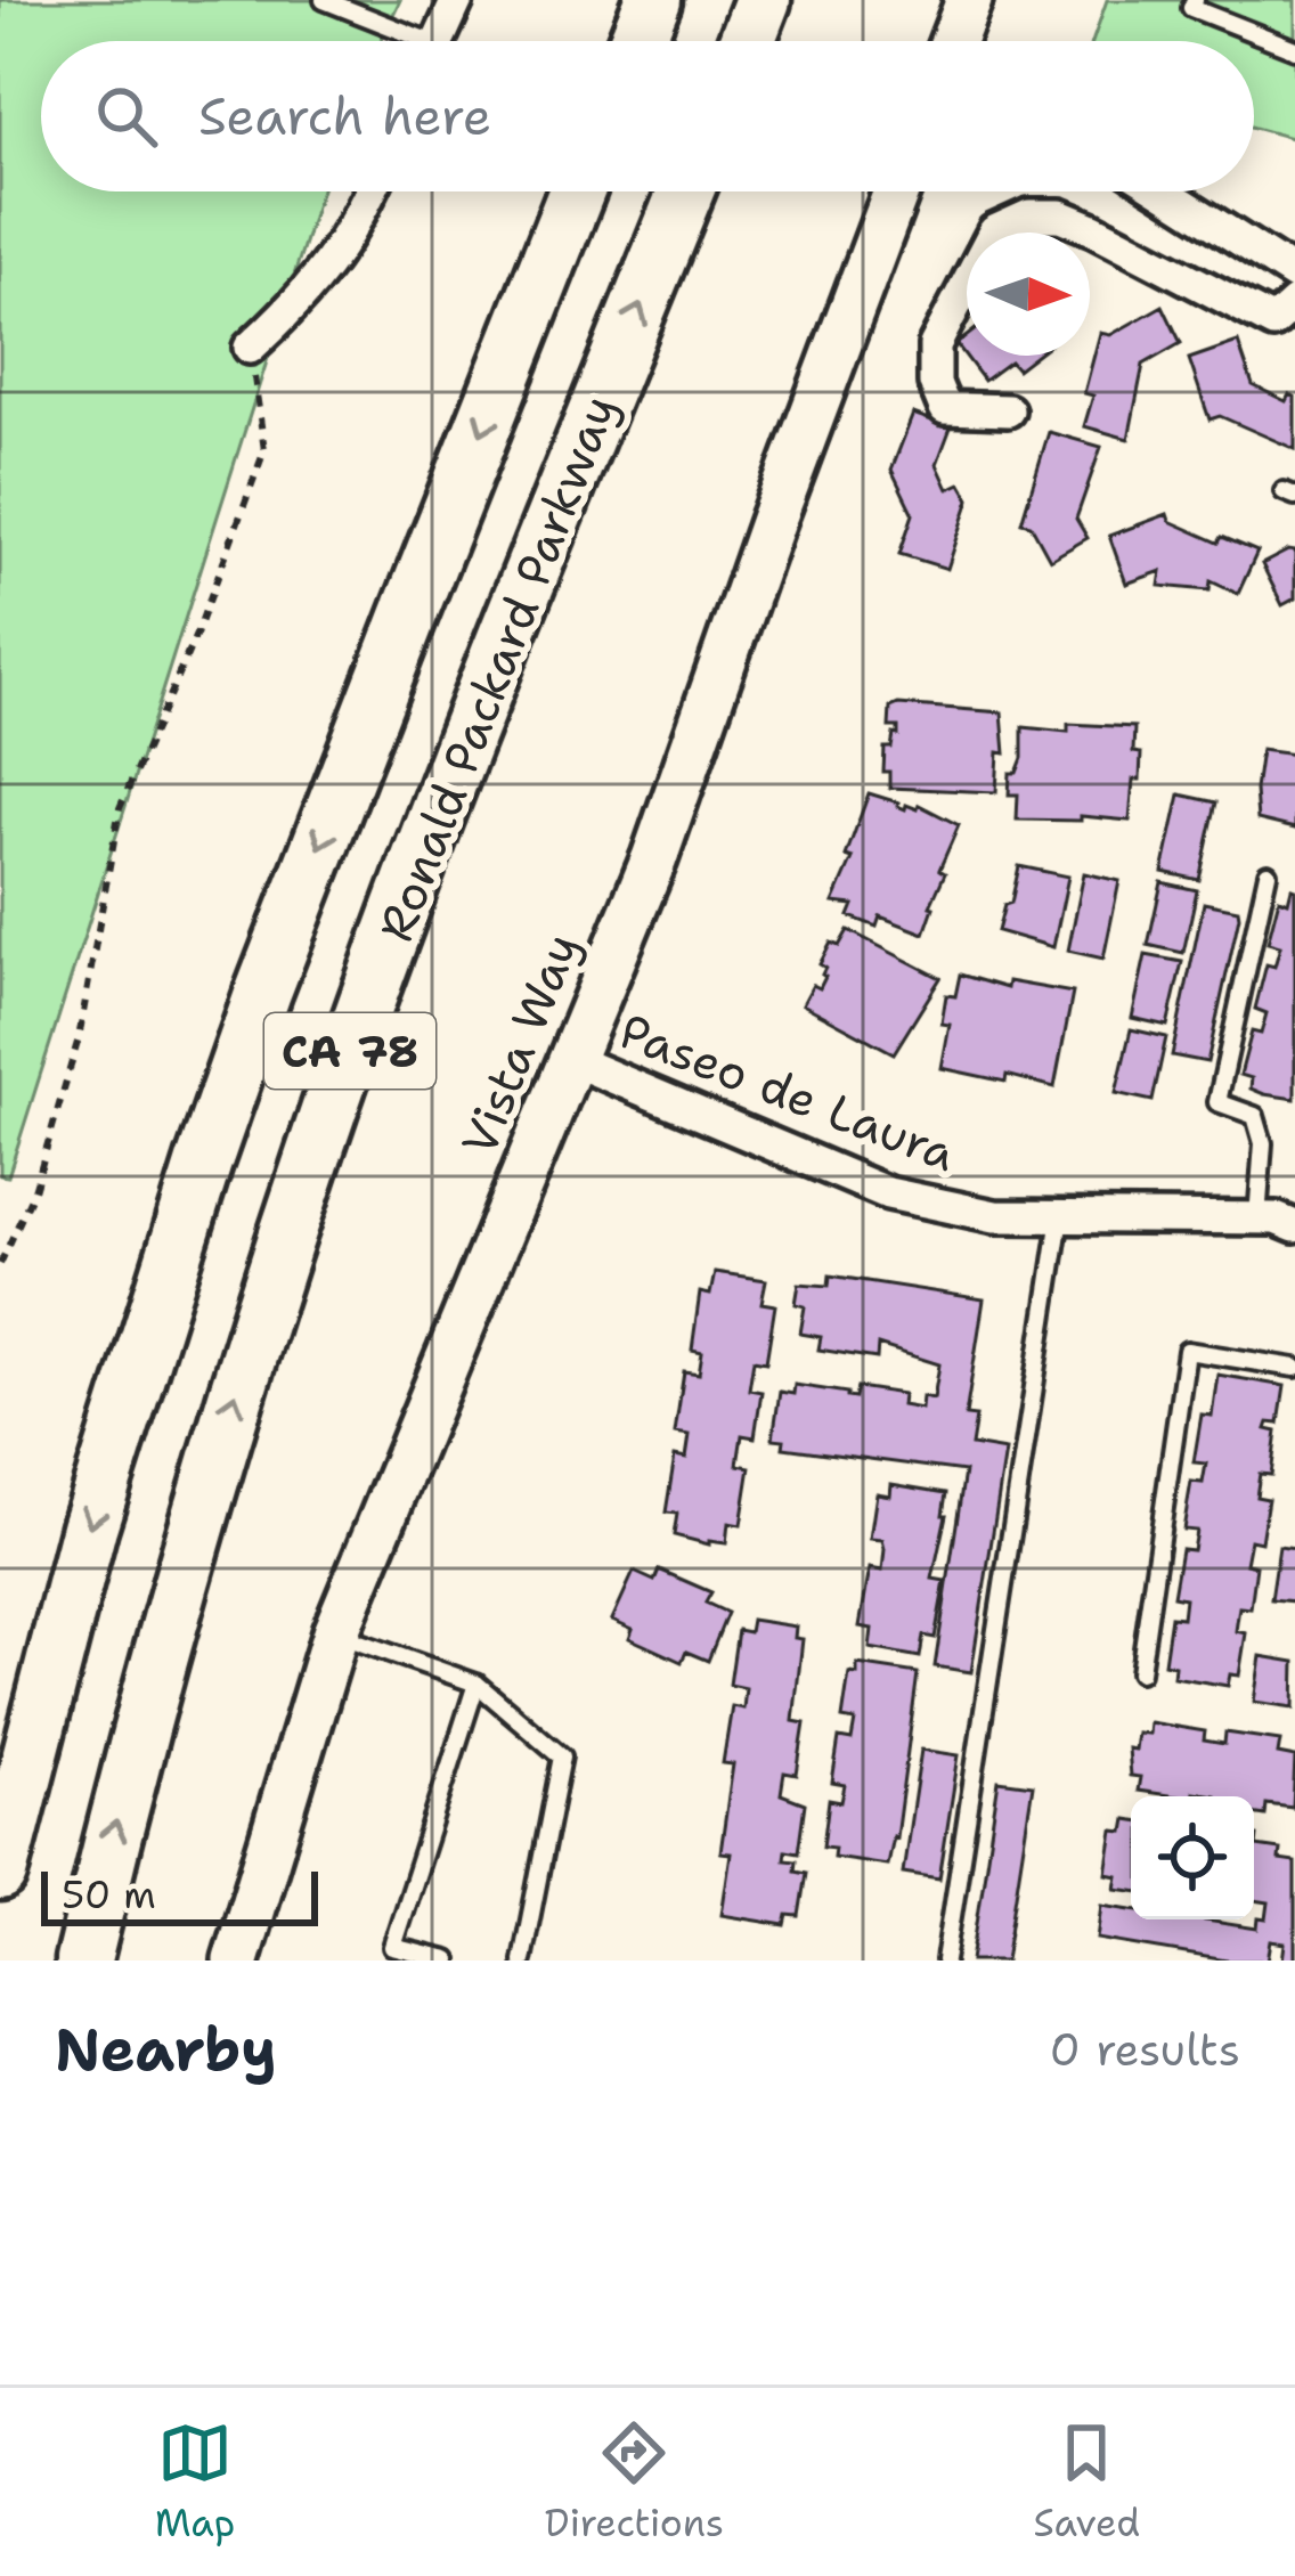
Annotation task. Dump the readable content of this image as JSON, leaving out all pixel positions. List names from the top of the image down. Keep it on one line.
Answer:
{"streets":{"highway":["Ronald Packard Parkway","CA 78"],"main road":["Vista Way"],"street":["Paseo de Laura"]},"crossings":[["Vista Way","Paseo de Laura"]],"scale_bar":"50 m","north":"right","page":{"search":"Search here","scale":"50 m","heading":["Nearby","0 results"],"nav":["Map","Directions","Saved"]}}
